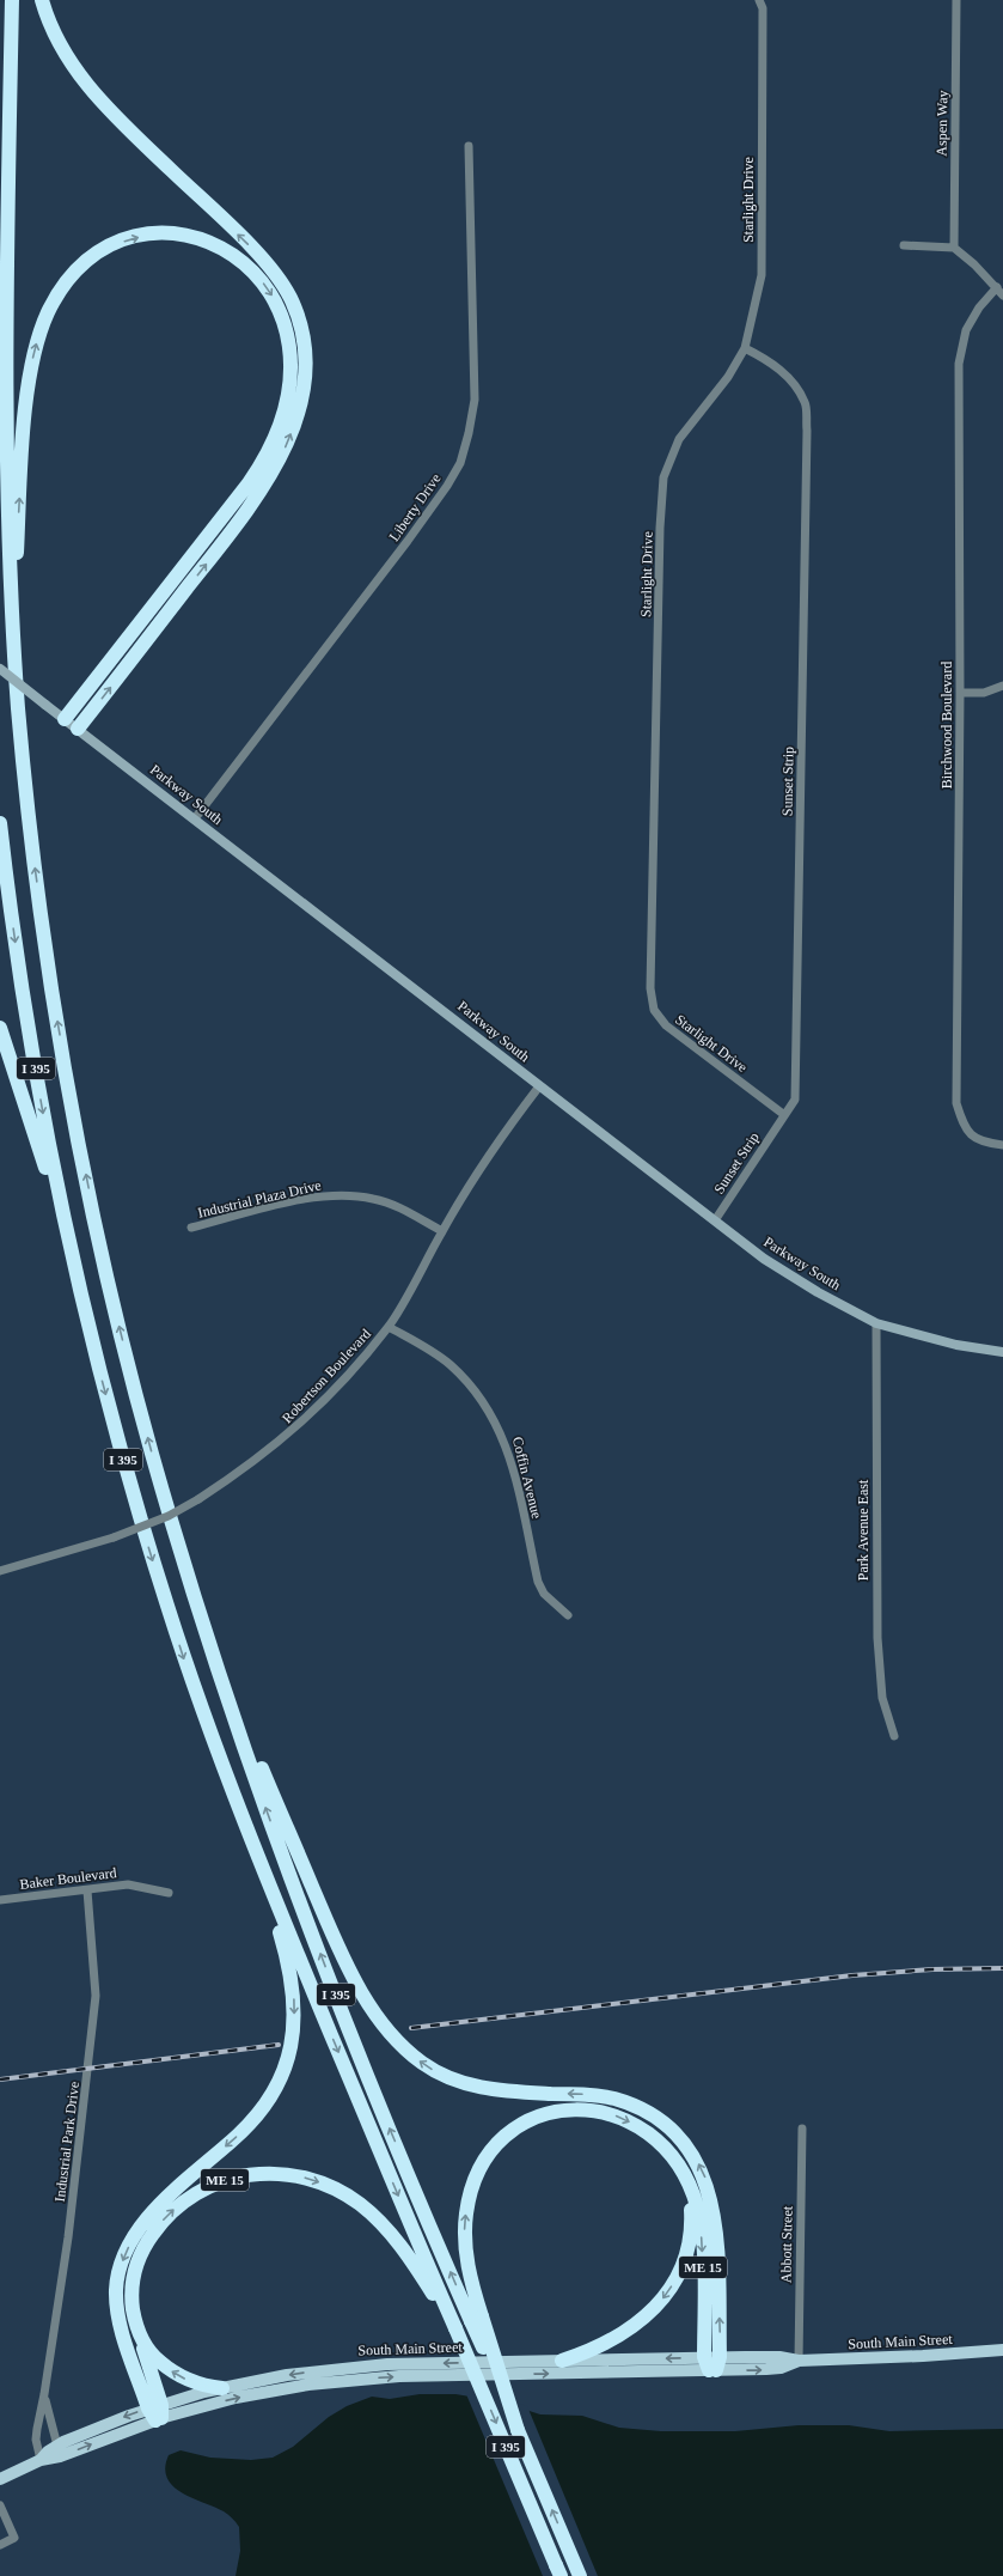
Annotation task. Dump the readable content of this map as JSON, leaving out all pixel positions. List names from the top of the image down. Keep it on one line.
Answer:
{"streets":{"highway":["I 395","ME 15"],"main road":["Parkway South","South Main Street"],"street":["Aspen Way","Starlight Drive","Liberty Drive","Birchwood Boulevard","Sunset Strip","Industrial Plaza Drive","Robertson Boulevard","Coffin Avenue","Park Avenue East","Baker Boulevard","Industrial Park Drive","Abbott Street"]},"crossings":[["Starlight Drive","Sunset Strip"],["Liberty Drive","Parkway South"],["Sunset Strip","Parkway South"],["Parkway South","Robertson Boulevard"],["Parkway South","Park Avenue East"],["I 395","ME 15"],["Industrial Plaza Drive","Robertson Boulevard"],["Robertson Boulevard","Coffin Avenue"],["Baker Boulevard","Industrial Park Drive"],["Industrial Park Drive","South Main Street"],["ME 15","South Main Street"],["Abbott Street","South Main Street"]]}
